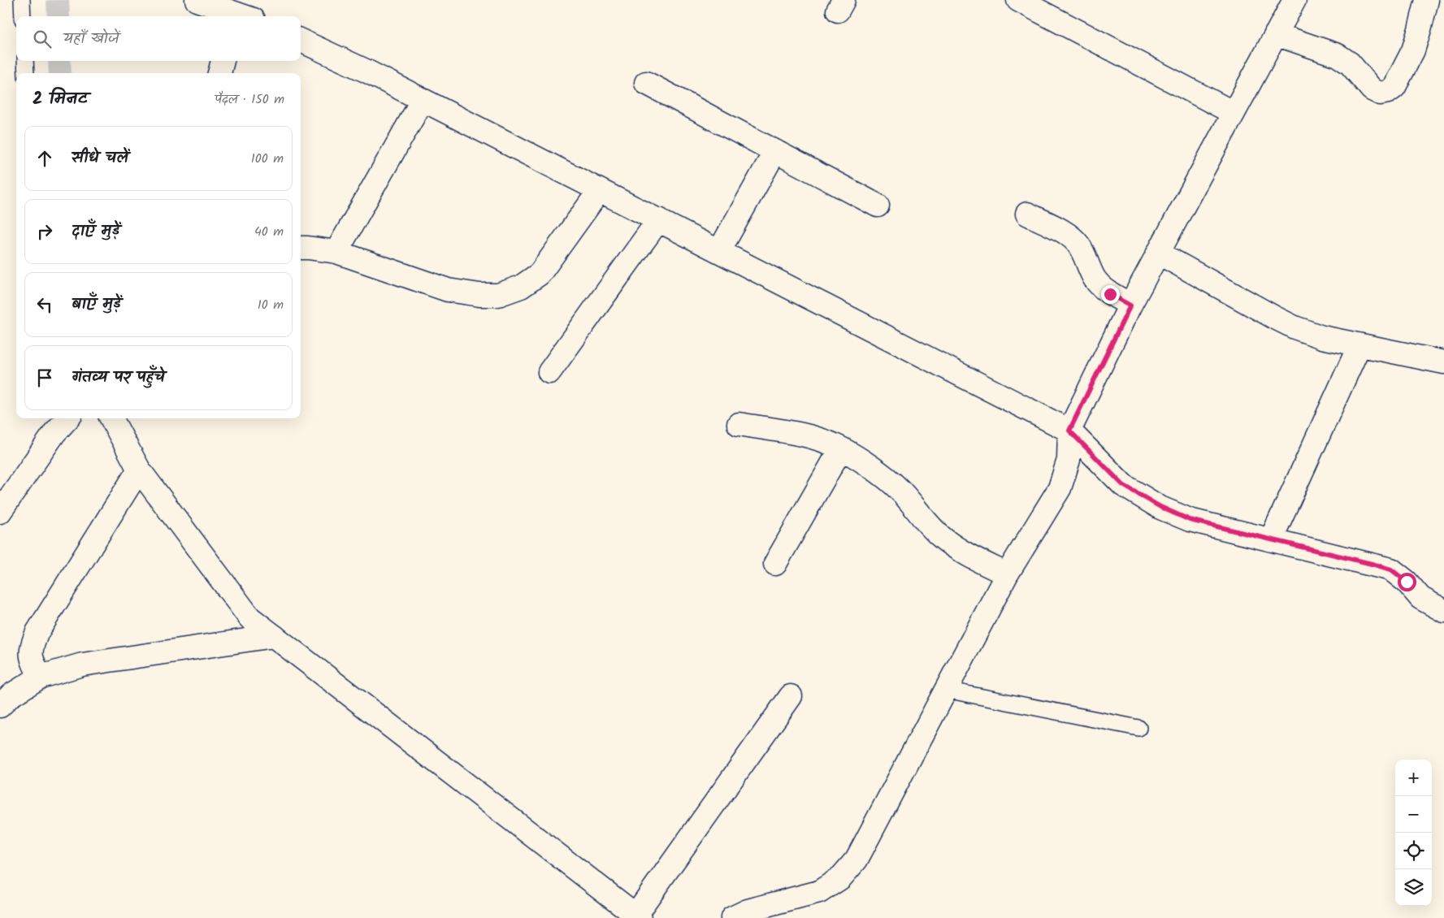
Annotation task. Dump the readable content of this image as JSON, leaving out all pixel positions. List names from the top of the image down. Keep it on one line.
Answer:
{"page":{"search":"यहाँ खोजें","heading":["2 मिनट","पैदल · 150 m"],"list":[["सीधे चलें","100 m"],["दाएँ मुड़ें","40 m"],["बाएँ मुड़ें","10 m"],"गंतव्य पर पहुँचे"],"map_buttons":["+","−"]}}
